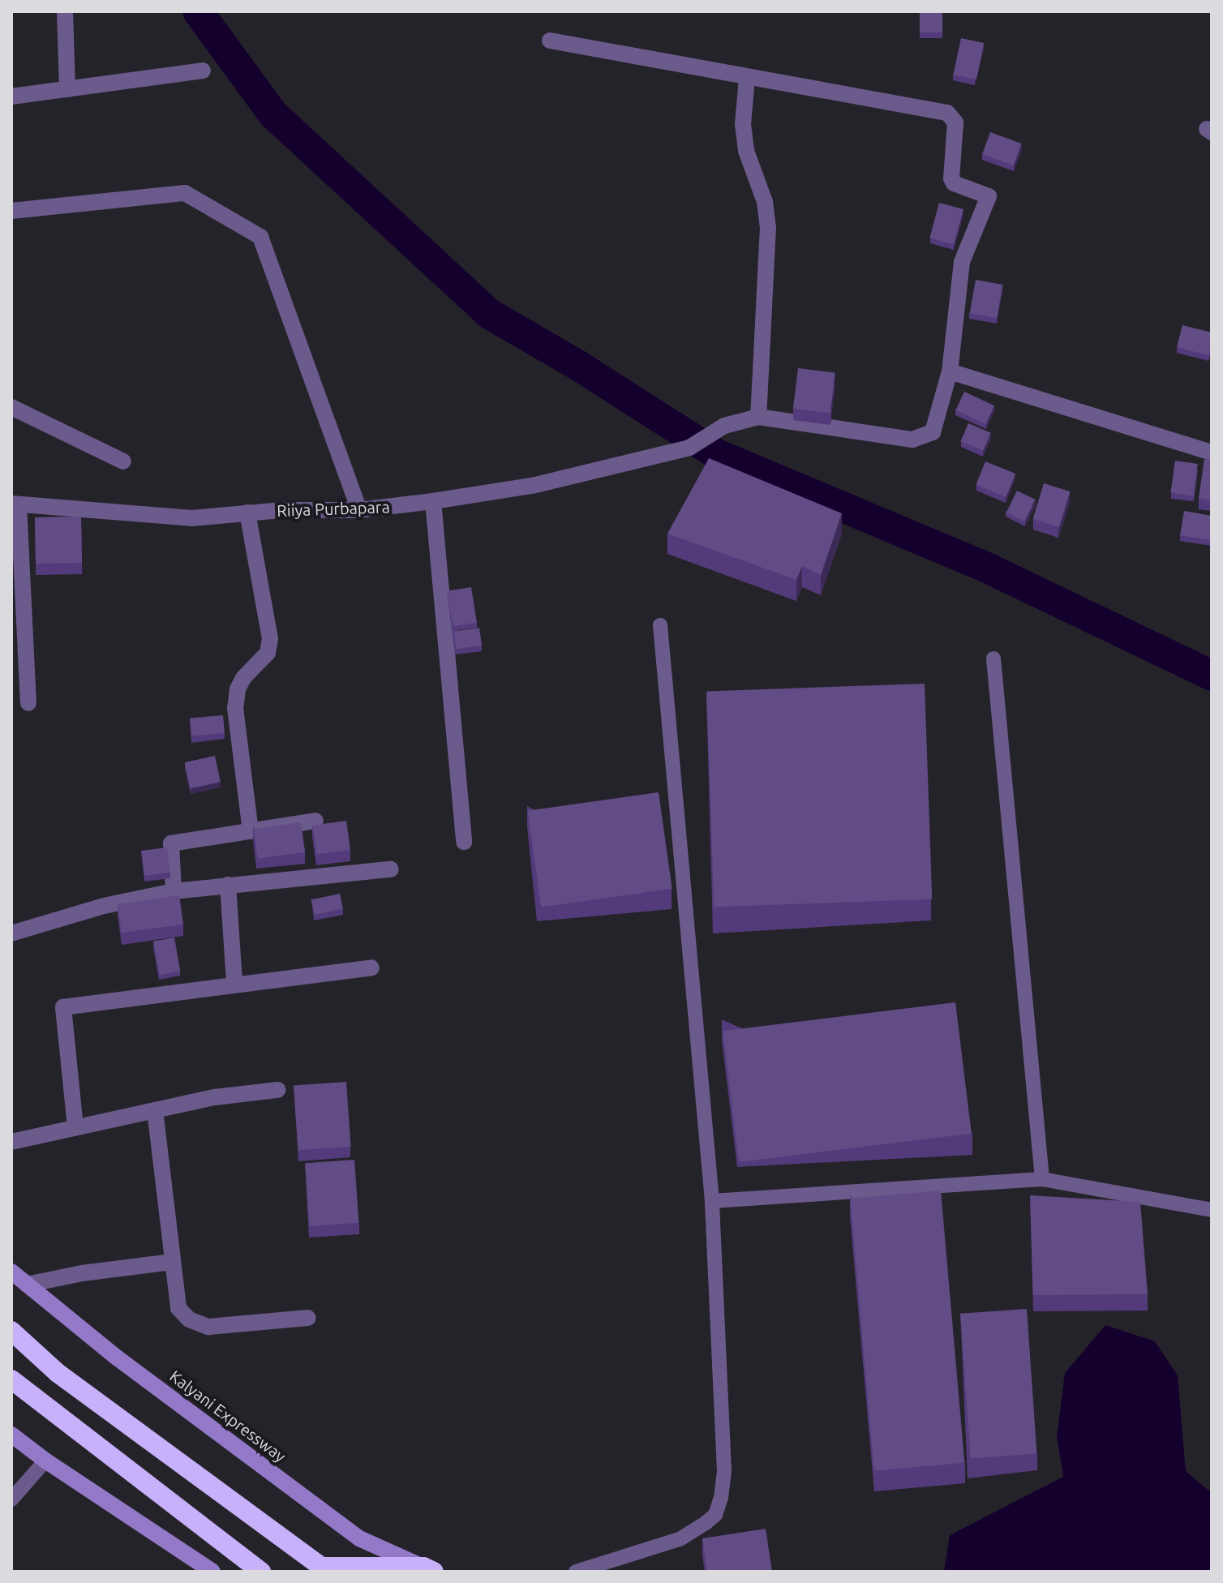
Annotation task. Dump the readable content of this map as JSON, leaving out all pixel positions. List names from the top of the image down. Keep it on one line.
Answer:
{"streets":{"street":["Riiya Purbapara","Kalyani Expressway"]}}
